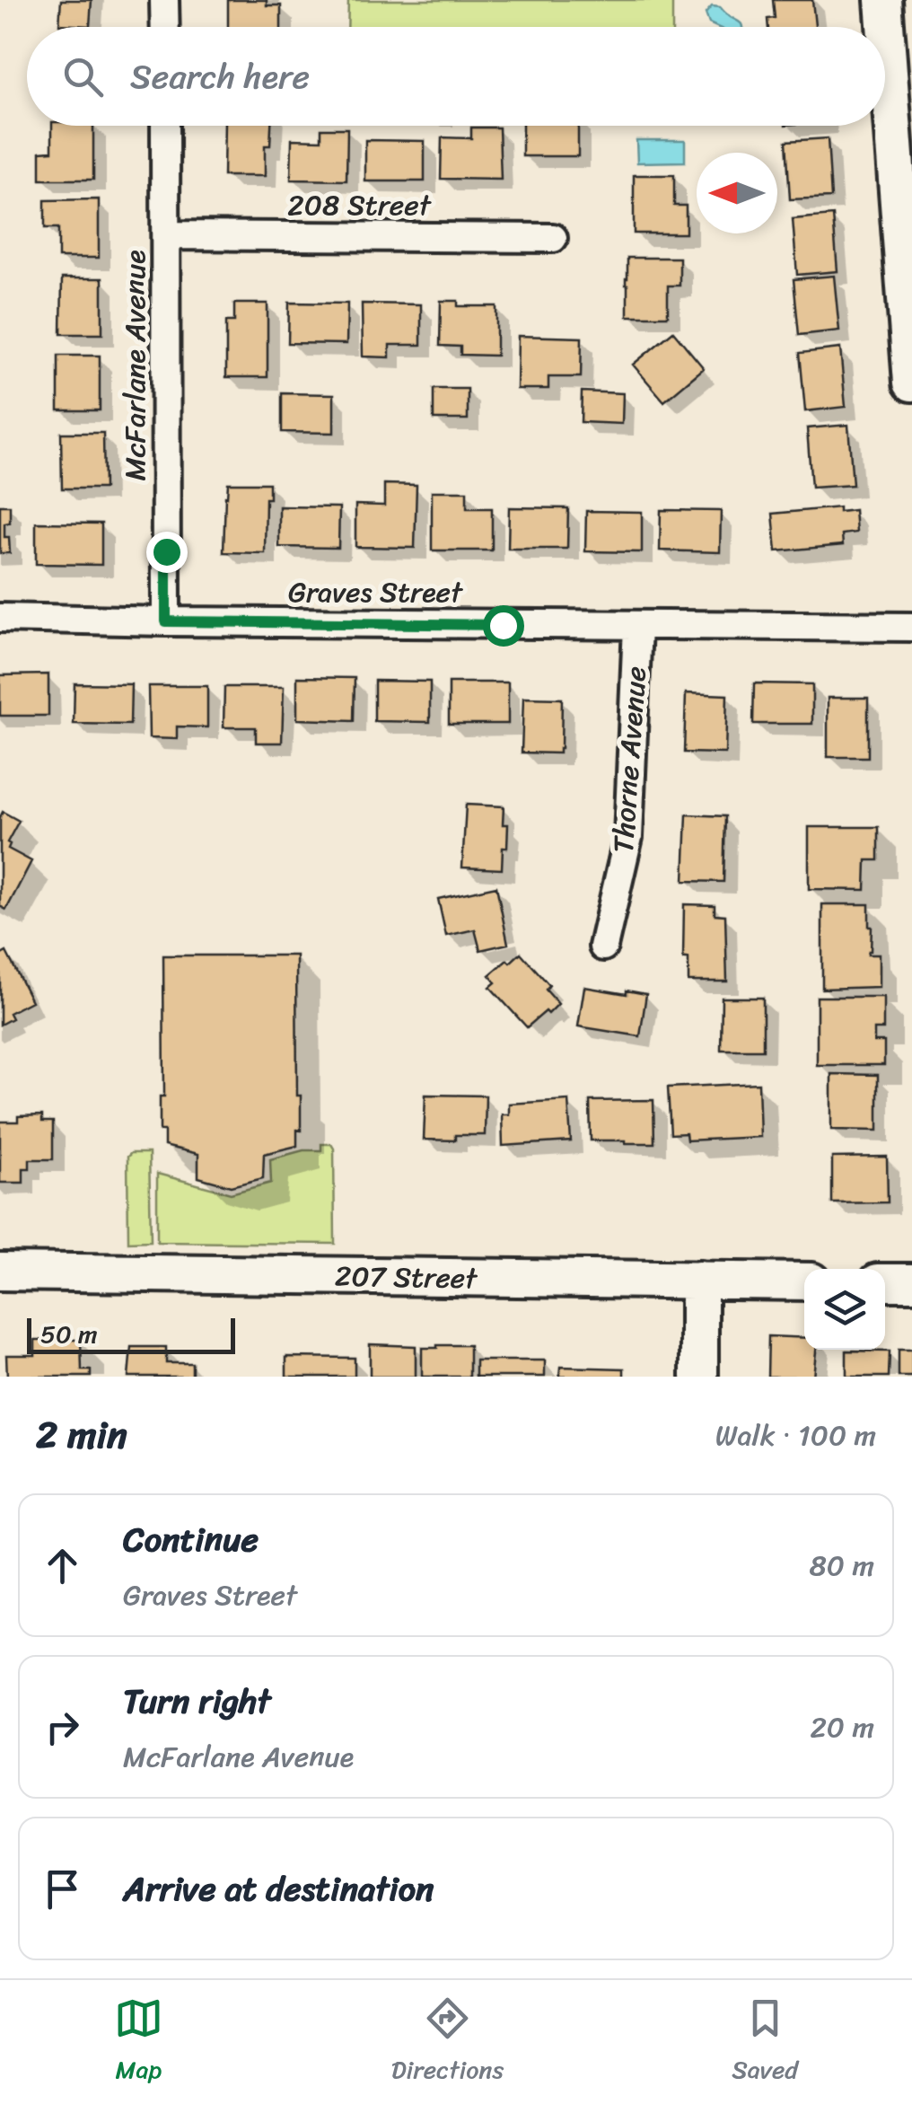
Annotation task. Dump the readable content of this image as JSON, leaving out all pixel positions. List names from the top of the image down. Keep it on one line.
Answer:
{"streets":{"street":["208 Street","McFarlane Avenue","Graves Street","Thorne Avenue","207 Street"]},"crossings":[["208 Street","McFarlane Avenue"],["McFarlane Avenue","Graves Street"],["Graves Street","Thorne Avenue"]],"scale_bar":"50 m","north":"left","page":{"search":"Search here","scale":"50 m","heading":["2 min","Walk · 100 m"],"list":[["Continue","Graves Street","80 m"],["Turn right","McFarlane Avenue","20 m"],"Arrive at destination"],"nav":["Map","Directions","Saved"]}}
